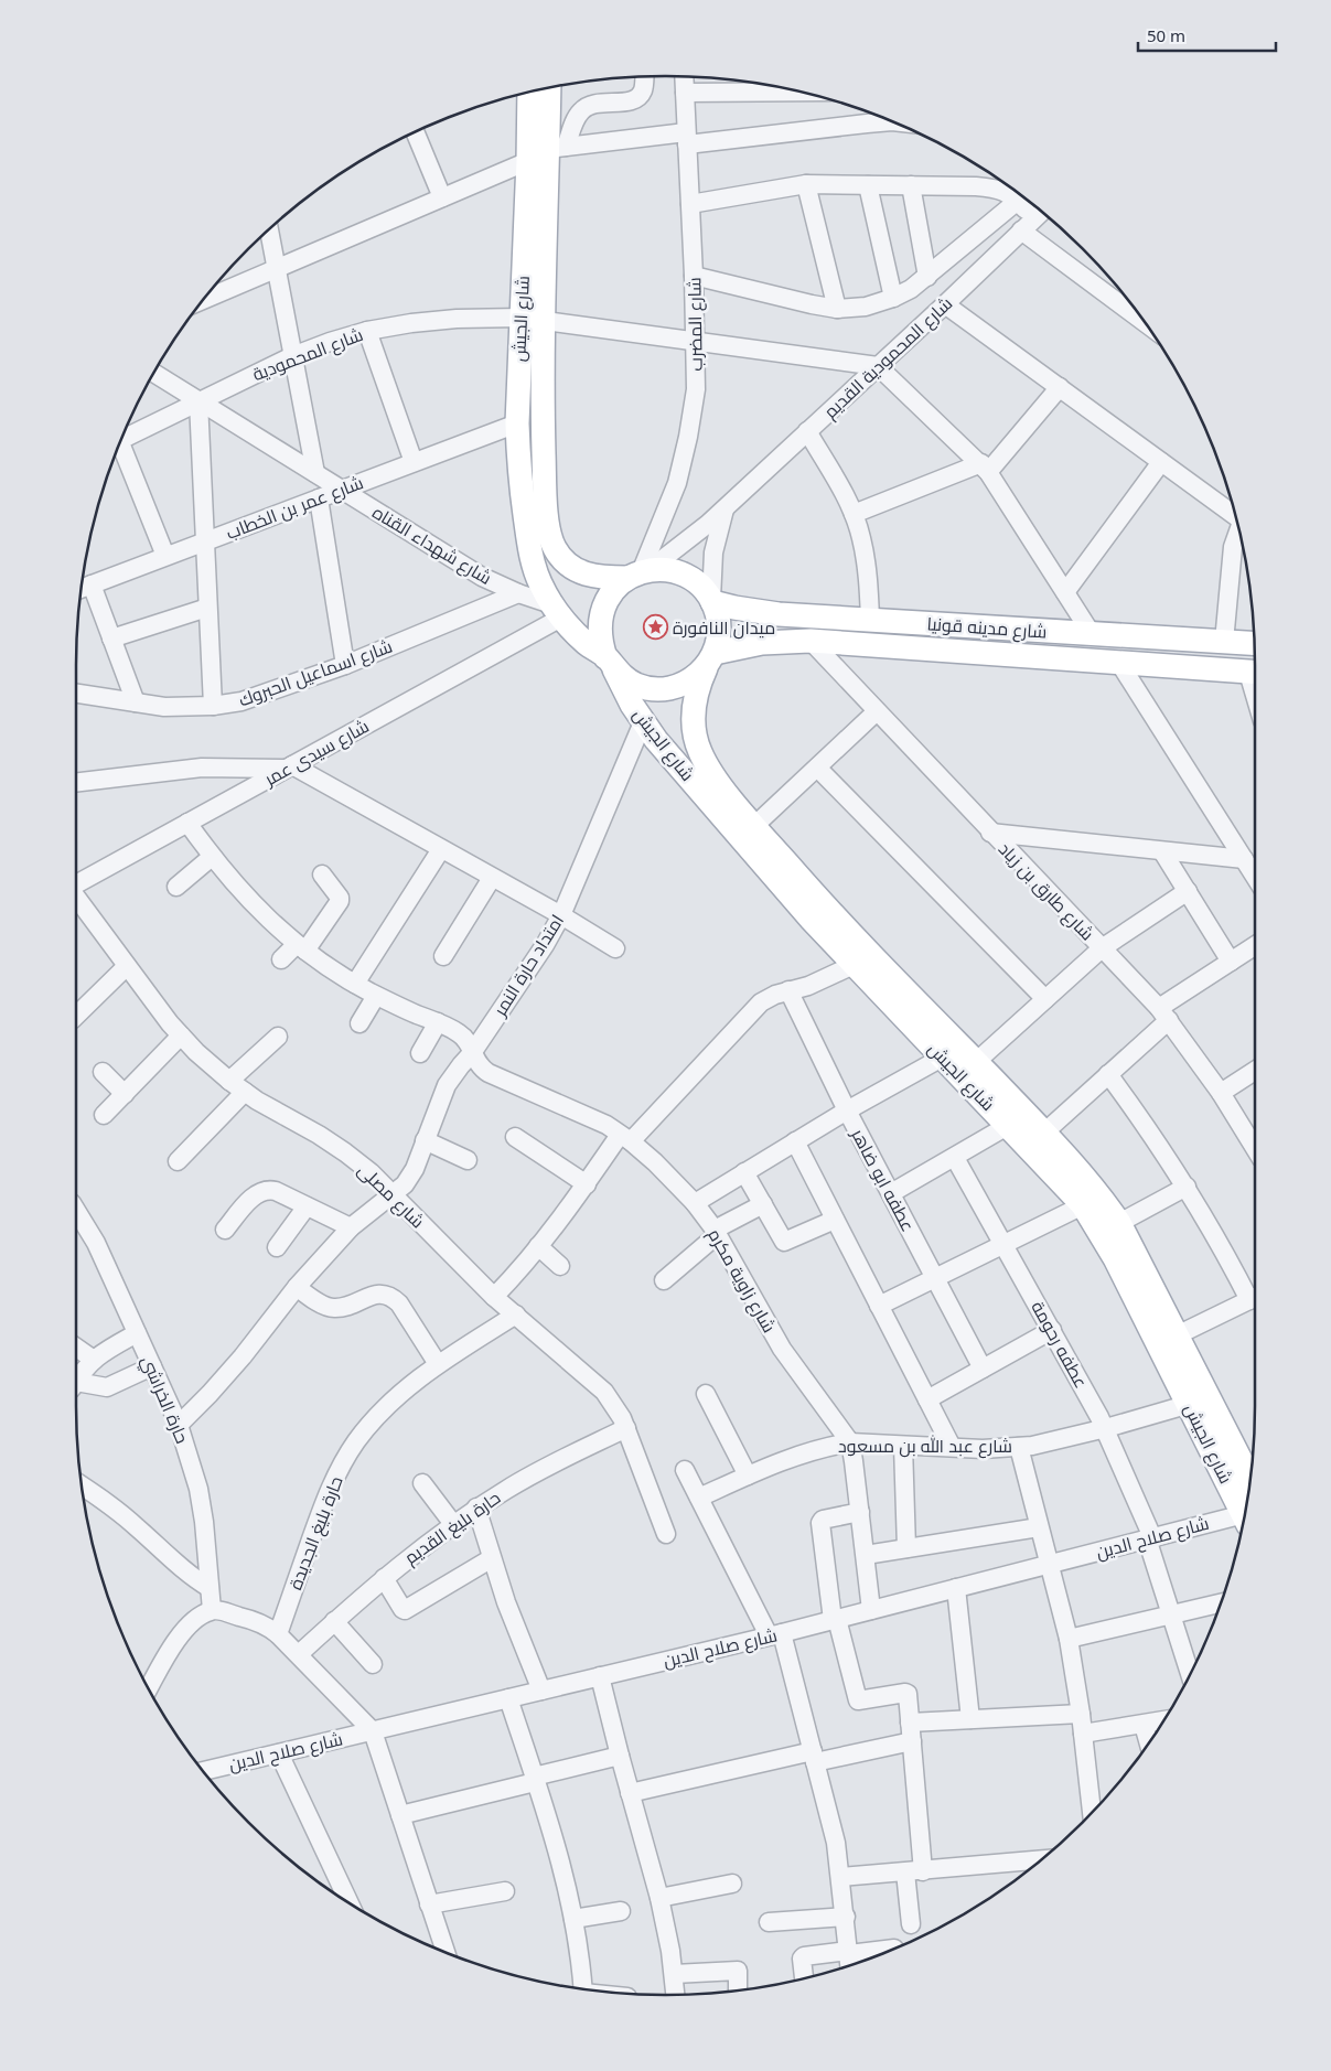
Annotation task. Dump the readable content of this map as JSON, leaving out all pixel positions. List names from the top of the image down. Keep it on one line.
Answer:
{"streets":{"main road":["شارع الجيش","شارع مدينه قونيا"],"street":["شارع المضرب","شارع المحمودية","شارع المحمودية القديم","شارع عمر بن الخطاب","شارع شهداء القناه","شارع اسماعيل الحبروك","شارع سيدى عمر","شارع طارق بن زياد","امتداد حارة النمر","عطفه ابو ضاهر","شارع مصلى","شارع زاوية مكرم","عطفه رحومة","حارة الخراشي","شارع عبد الله بن مسعود","حارة بليغ القديم","حارة بليغ الجديدة","شارع صلاح الدين"]},"crossings":[["شارع الجيش","شارع المضرب"],["شارع الجيش","شارع المحمودية"],["شارع الجيش","شارع المحمودية القديم"],["شارع الجيش","شارع عمر بن الخطاب"],["شارع الجيش","شارع شهداء القناه"],["شارع الجيش","شارع مدينه قونيا"],["شارع الجيش","شارع سيدى عمر"],["شارع الجيش","امتداد حارة النمر"],["شارع الجيش","شارع عبد الله بن مسعود"],["شارع المضرب","شارع المحمودية"],["شارع المضرب","شارع المحمودية القديم"],["شارع المضرب","شارع مدينه قونيا"],["شارع المحمودية","شارع المحمودية القديم"],["شارع المحمودية","شارع شهداء القناه"],["شارع المحمودية القديم","شارع مدينه قونيا"],["شارع عمر بن الخطاب","شارع شهداء القناه"],["شارع شهداء القناه","شارع اسماعيل الحبروك"],["شارع شهداء القناه","شارع سيدى عمر"],["شارع مدينه قونيا","شارع طارق بن زياد"],["شارع سيدى عمر","شارع زاوية مكرم"],["امتداد حارة النمر","شارع مصلى"],["امتداد حارة النمر","شارع زاوية مكرم"],["امتداد حارة النمر","حارة الخراشي"],["شارع مصلى","حارة بليغ القديم"],["شارع مصلى","حارة بليغ الجديدة"],["شارع زاوية مكرم","شارع عبد الله بن مسعود"],["شارع زاوية مكرم","شارع صلاح الدين"],["عطفه رحومة","شارع عبد الله بن مسعود"],["عطفه رحومة","شارع صلاح الدين"]],"places":{"place":["ميدان النافورة"]},"scale_bar":"50 m"}
